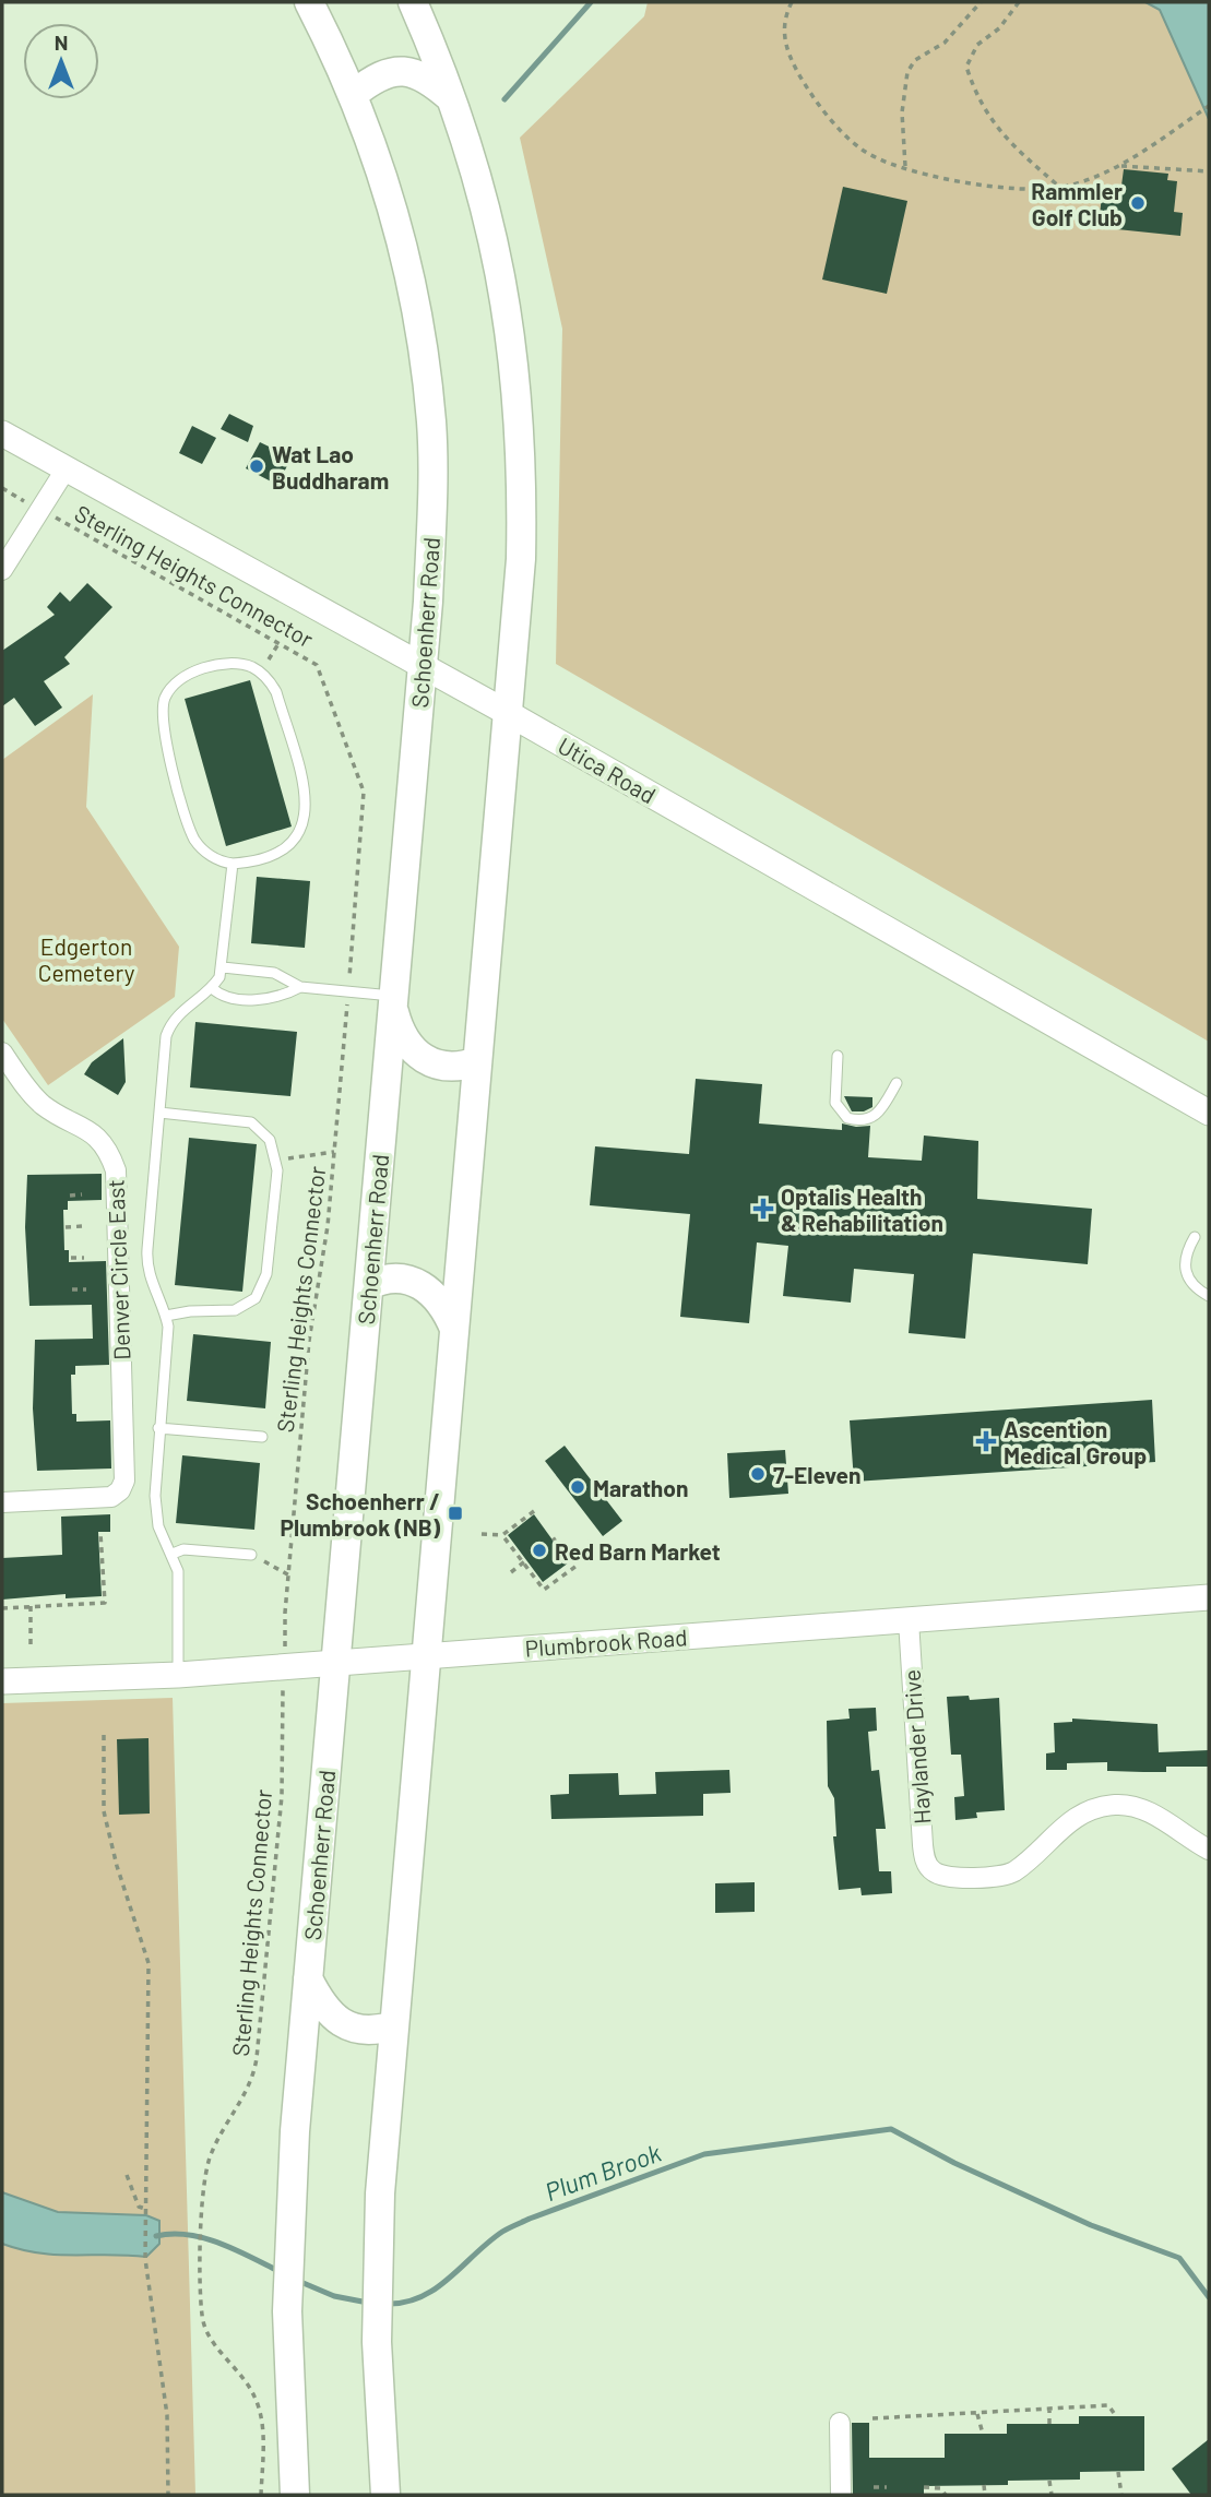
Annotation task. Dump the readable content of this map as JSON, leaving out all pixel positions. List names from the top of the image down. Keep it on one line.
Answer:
{"streets":{"main road":["Schoenherr Road"],"street":["Utica Road","Denver Circle East","Plumbrook Road","Haylander Drive"],"path":["Sterling Heights Connector"]},"crossings":[["Schoenherr Road","Utica Road"],["Schoenherr Road","Plumbrook Road"],["Plumbrook Road","Haylander Drive"]],"water":["Plum Brook"],"parks":["Edgerton Cemetery"],"places":{"other":["Rammler Golf Club","Wat Lao Buddharam","7-Eleven","Marathon","Red Barn Market"],"health":["Optalis Health & Rehabilitation","Ascention Medical Group"],"transit":["Schoenherr / Plumbrook (NB)"]},"north":"top"}
